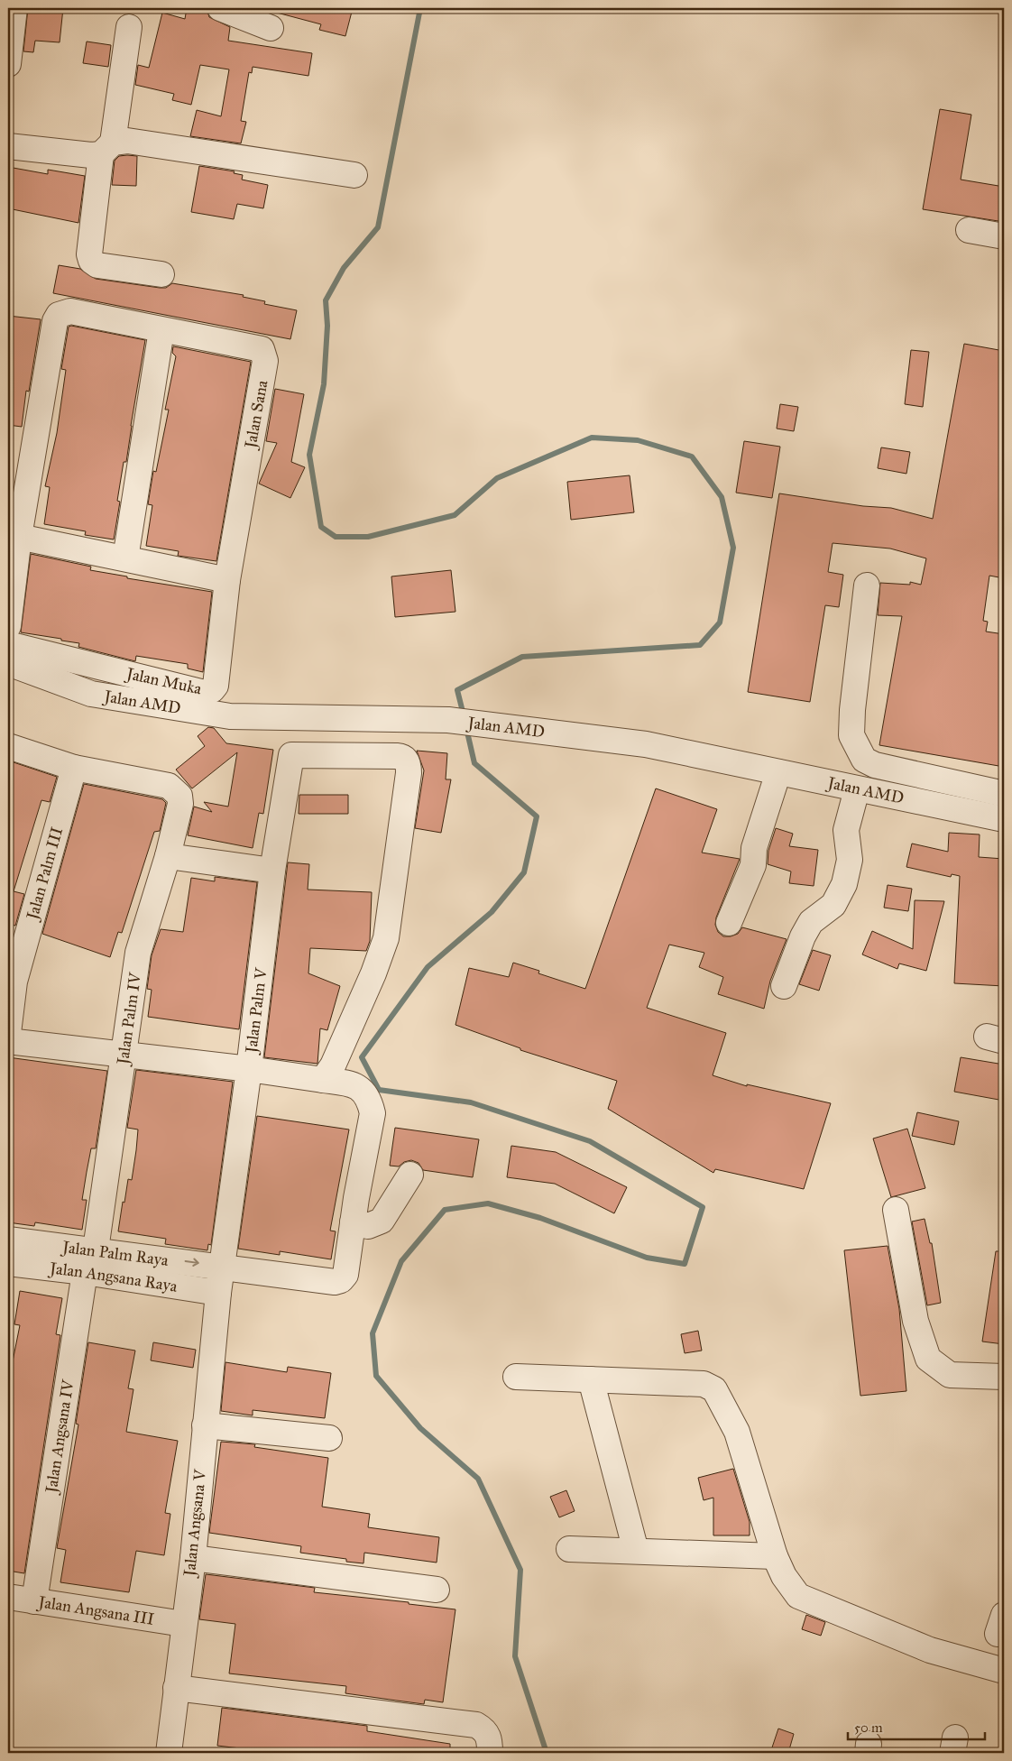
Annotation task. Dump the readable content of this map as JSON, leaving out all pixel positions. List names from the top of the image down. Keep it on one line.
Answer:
{"streets":{"street":["Jalan Sana","Jalan Muka","Jalan AMD","Jalan Palm III","Jalan Palm V","Jalan Palm IV","Jalan Palm Raya","Jalan Angsana Raya","Jalan Angsana IV","Jalan Angsana V","Jalan Angsana III"]},"crossings":[["Jalan Sana","Jalan Muka"],["Jalan Palm III","Jalan Palm IV"],["Jalan Palm V","Jalan Palm Raya"],["Jalan Palm V","Jalan Angsana Raya"],["Jalan Palm V","Jalan Angsana V"],["Jalan Palm IV","Jalan Palm Raya"],["Jalan Angsana Raya","Jalan Angsana IV"],["Jalan Angsana Raya","Jalan Angsana V"],["Jalan Angsana IV","Jalan Angsana III"],["Jalan Angsana V","Jalan Angsana III"]],"scale_bar":"50 m"}
